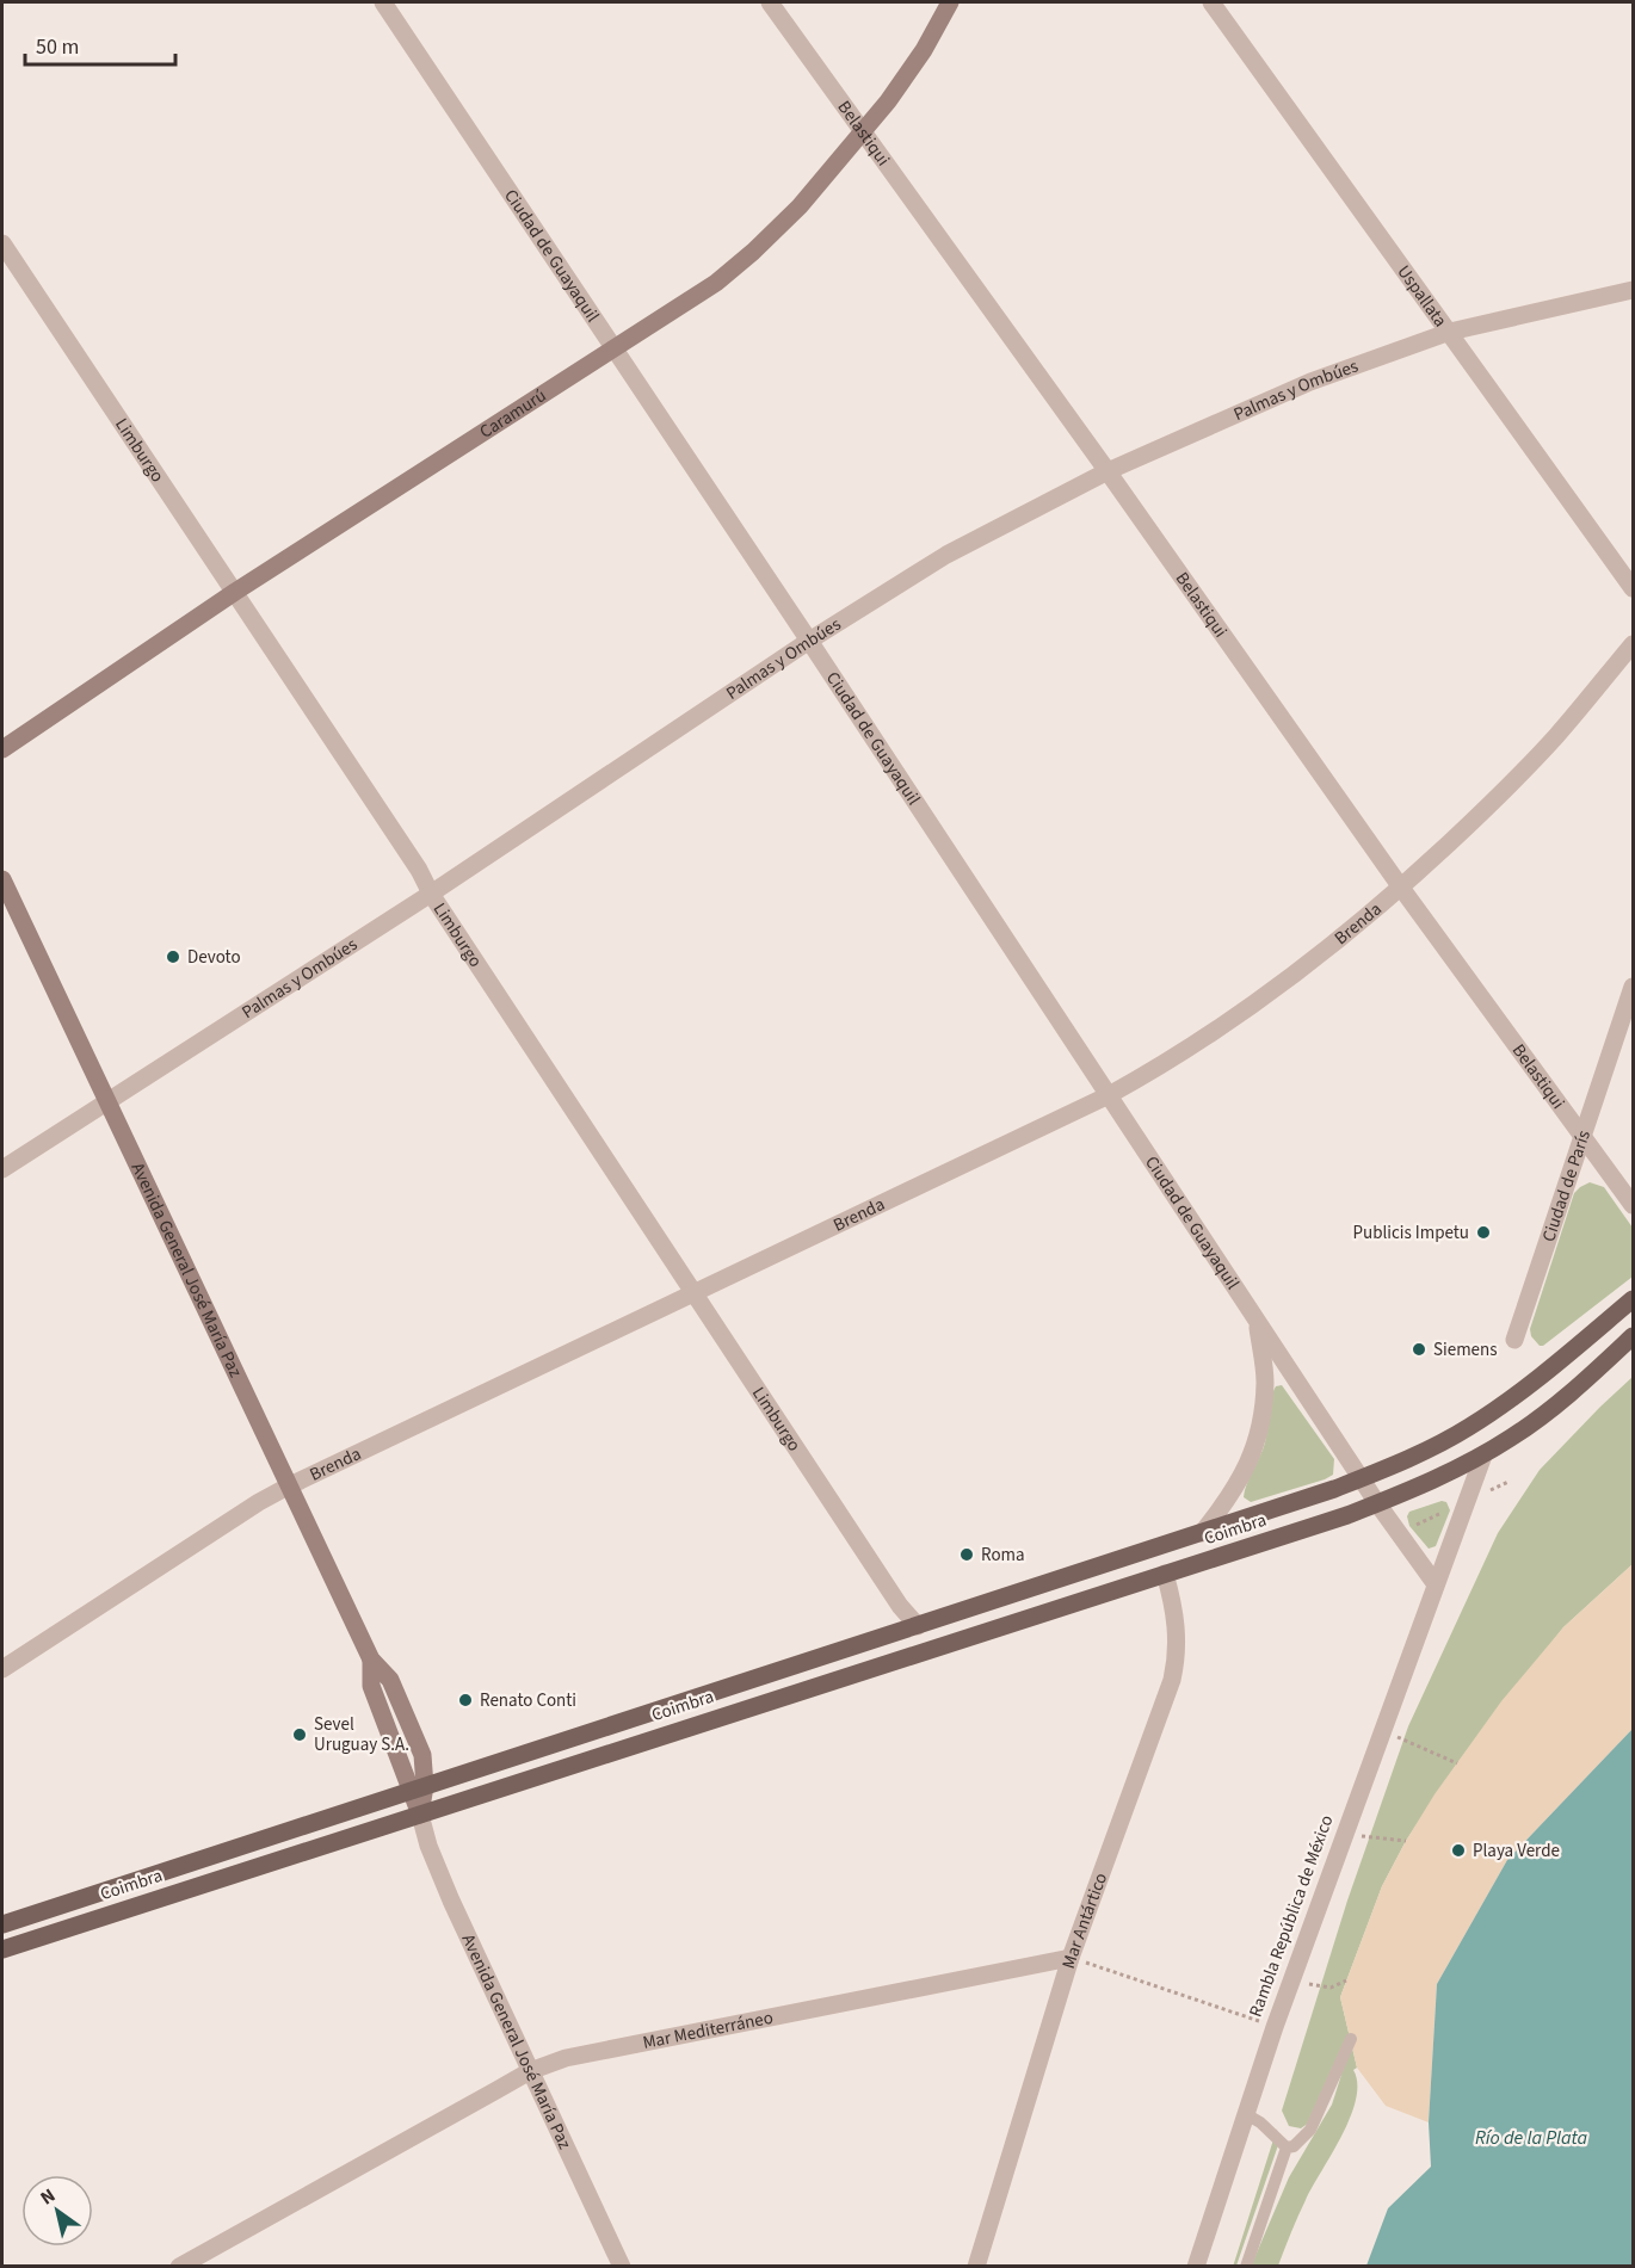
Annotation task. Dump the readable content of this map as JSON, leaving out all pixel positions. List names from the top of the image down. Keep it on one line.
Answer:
{"streets":{"main road":["Caramurú","Avenida General José María Paz","Coimbra"],"street":["Belastiqui","Ciudad de Guayaquil","Uspallata","Palmas y Ombúes","Limburgo","Brenda","Ciudad de París","Rambla República de México","Mar Antártico","Mar Mediterráneo"]},"crossings":[["Belastiqui","Palmas y Ombúes"],["Belastiqui","Caramurú"],["Belastiqui","Brenda"],["Belastiqui","Ciudad de París"],["Ciudad de Guayaquil","Palmas y Ombúes"],["Ciudad de Guayaquil","Caramurú"],["Ciudad de Guayaquil","Brenda"],["Ciudad de Guayaquil","Coimbra"],["Uspallata","Palmas y Ombúes"],["Palmas y Ombúes","Limburgo"],["Palmas y Ombúes","Avenida General José María Paz"],["Caramurú","Limburgo"],["Limburgo","Brenda"],["Limburgo","Coimbra"],["Brenda","Avenida General José María Paz"],["Avenida General José María Paz","Coimbra"],["Avenida General José María Paz","Mar Mediterráneo"],["Coimbra","Rambla República de México"],["Coimbra","Mar Antártico"],["Mar Antártico","Mar Mediterráneo"]],"water":["Río de la Plata"],"places":["Devoto","Publicis Impetu","Siemens","Roma","Renato Conti","Sevel Uruguay S.A.","Playa Verde"],"scale_bar":"50 m","north":"top left"}
